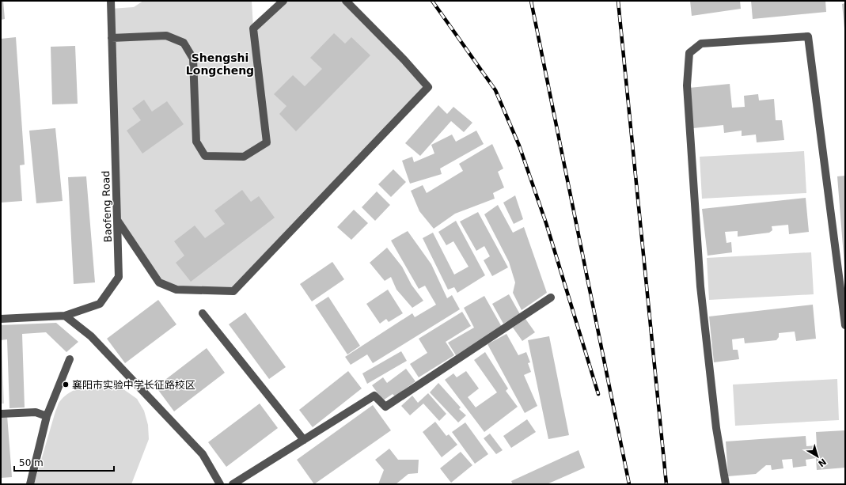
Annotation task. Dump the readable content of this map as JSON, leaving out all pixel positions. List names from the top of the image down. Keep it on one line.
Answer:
{"streets":{"street":["Baofeng Road"]},"districts":["Shengshi Longcheng"],"places":["襄阳市实验中学长征路校区"],"scale_bar":"50 m","north":"bottom right"}
